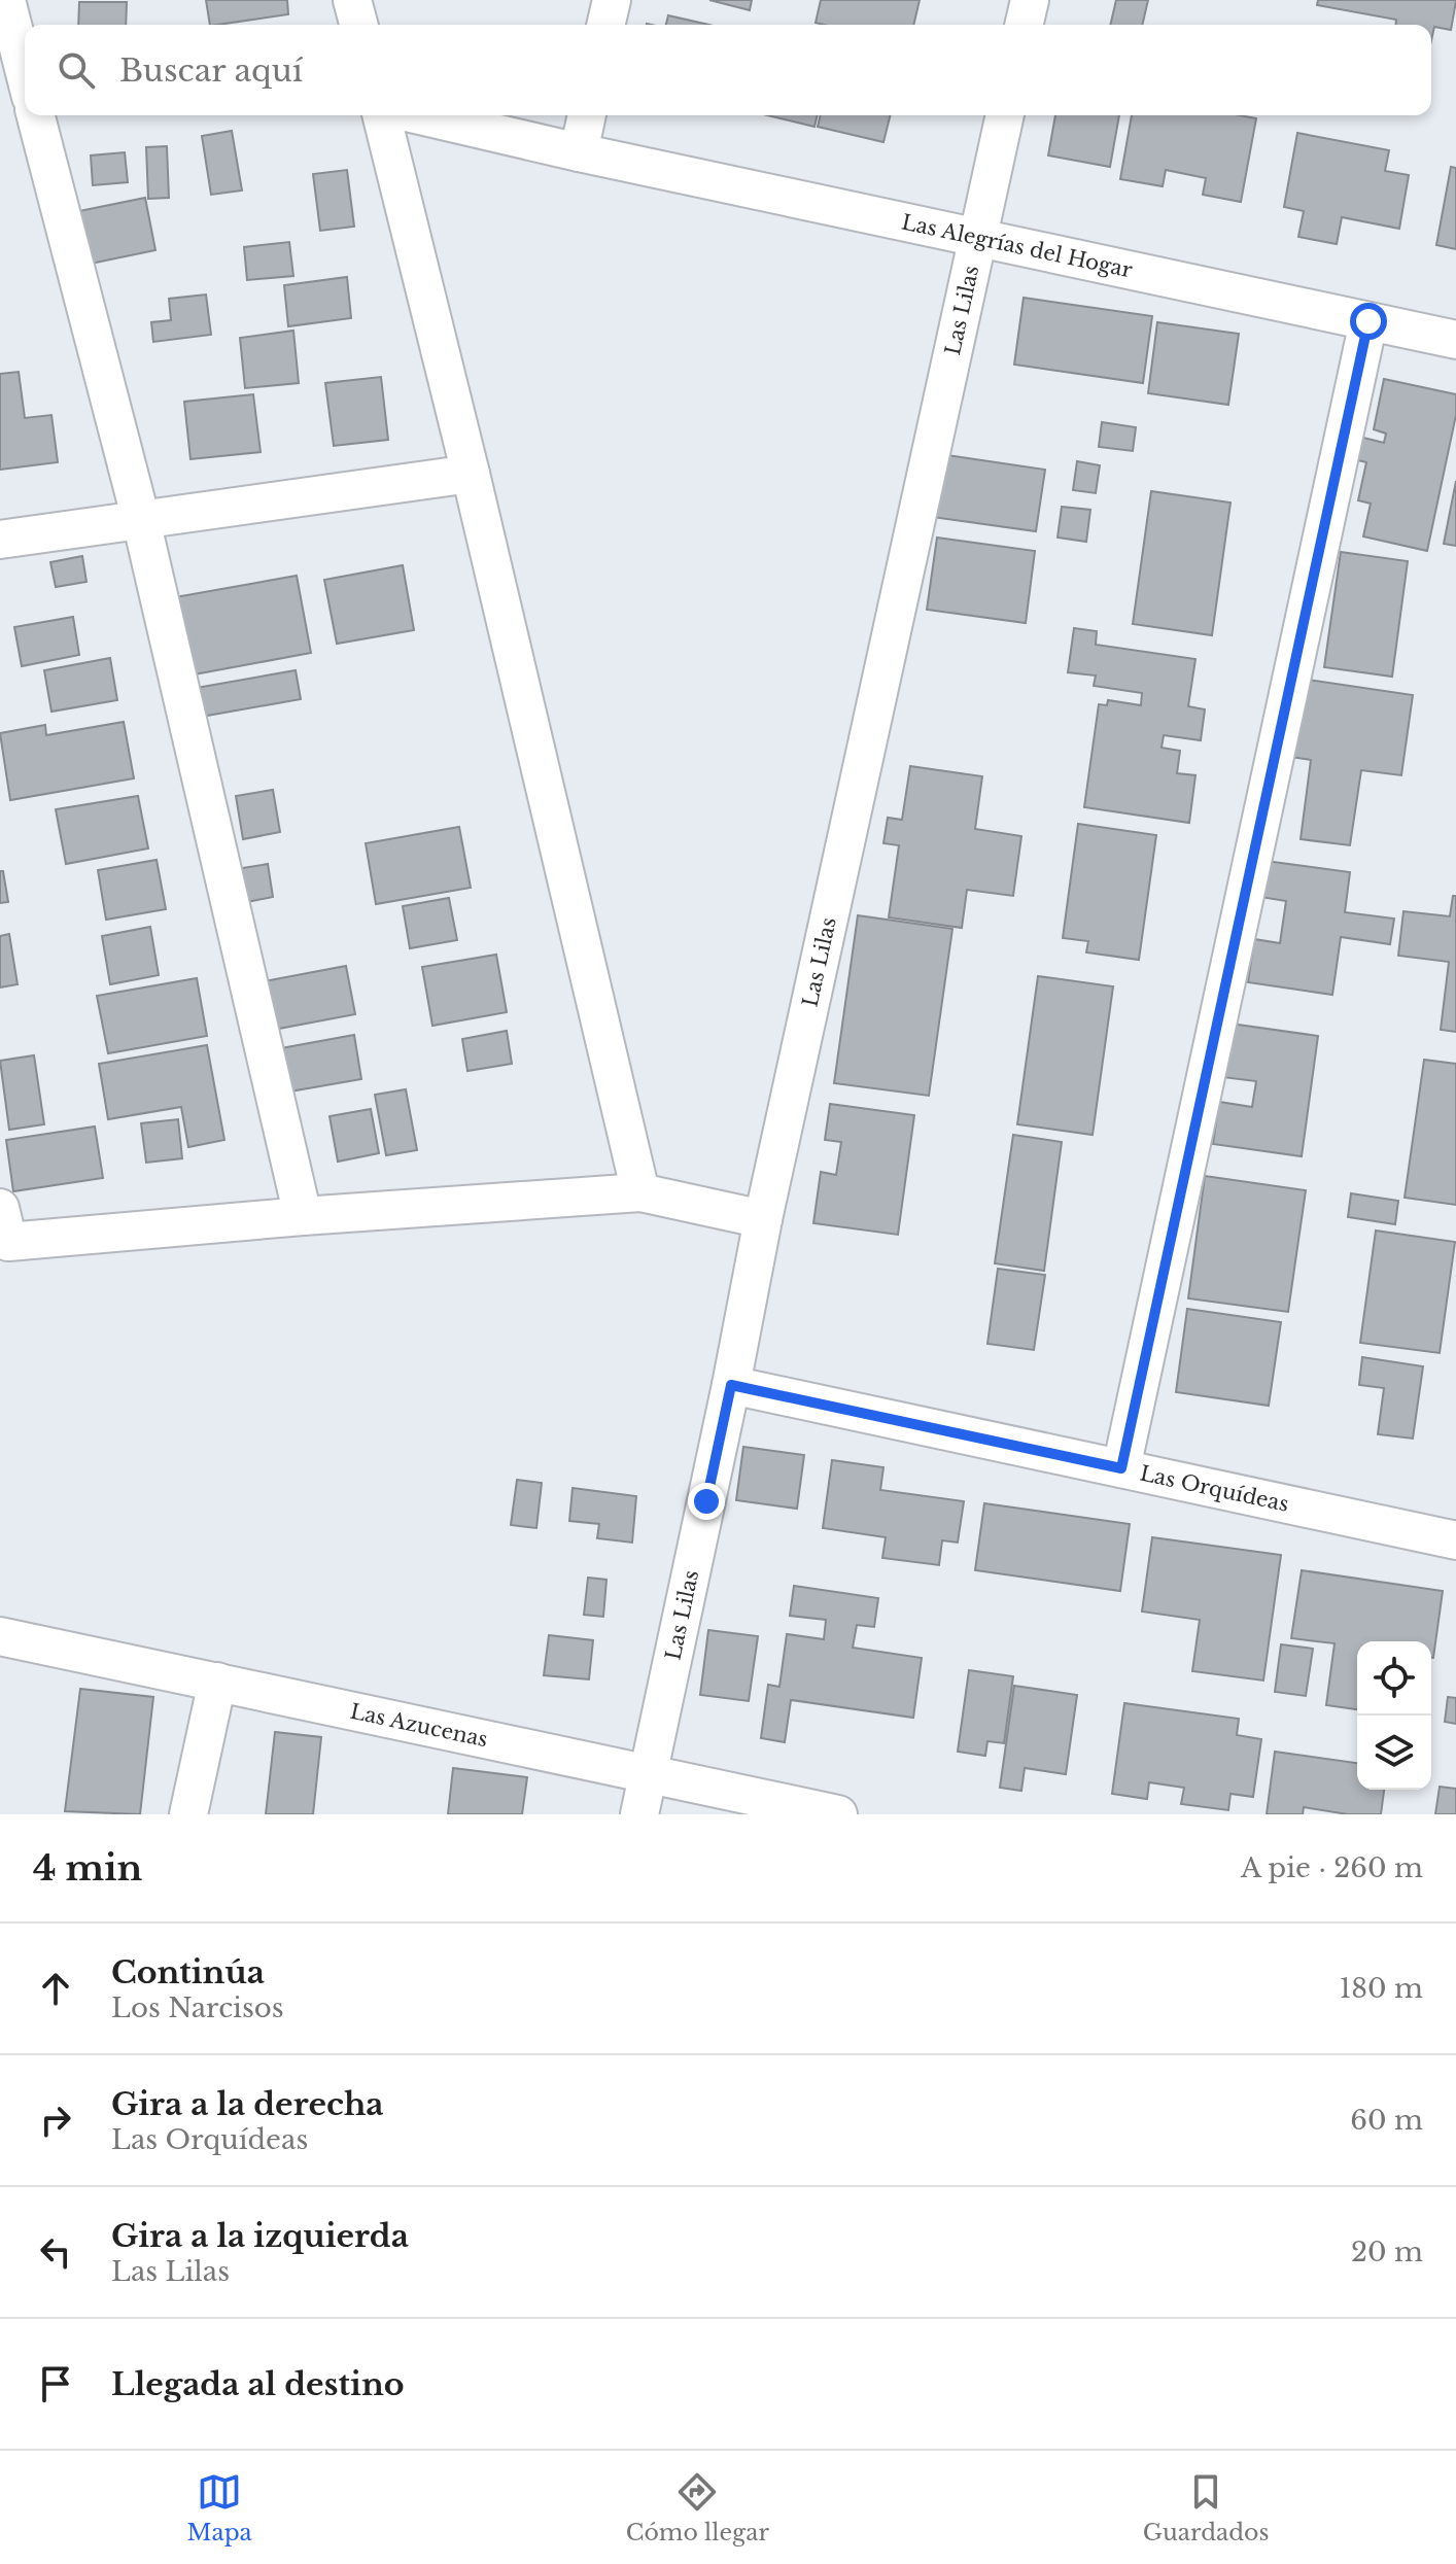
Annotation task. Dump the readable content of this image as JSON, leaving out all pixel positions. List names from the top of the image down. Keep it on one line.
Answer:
{"streets":{"street":["Las Alegrías del Hogar","Las Lilas","Las Orquídeas","Las Azucenas"]},"crossings":[["Las Alegrías del Hogar","Las Lilas"],["Las Lilas","Las Orquídeas"],["Las Lilas","Las Azucenas"]],"page":{"search":"Buscar aquí","heading":["4 min","A pie · 260 m"],"list":[["Continúa","Los Narcisos","180 m"],["Gira a la derecha","Las Orquídeas","60 m"],["Gira a la izquierda","Las Lilas","20 m"],"Llegada al destino"],"nav":["Mapa","Cómo llegar","Guardados"]}}
